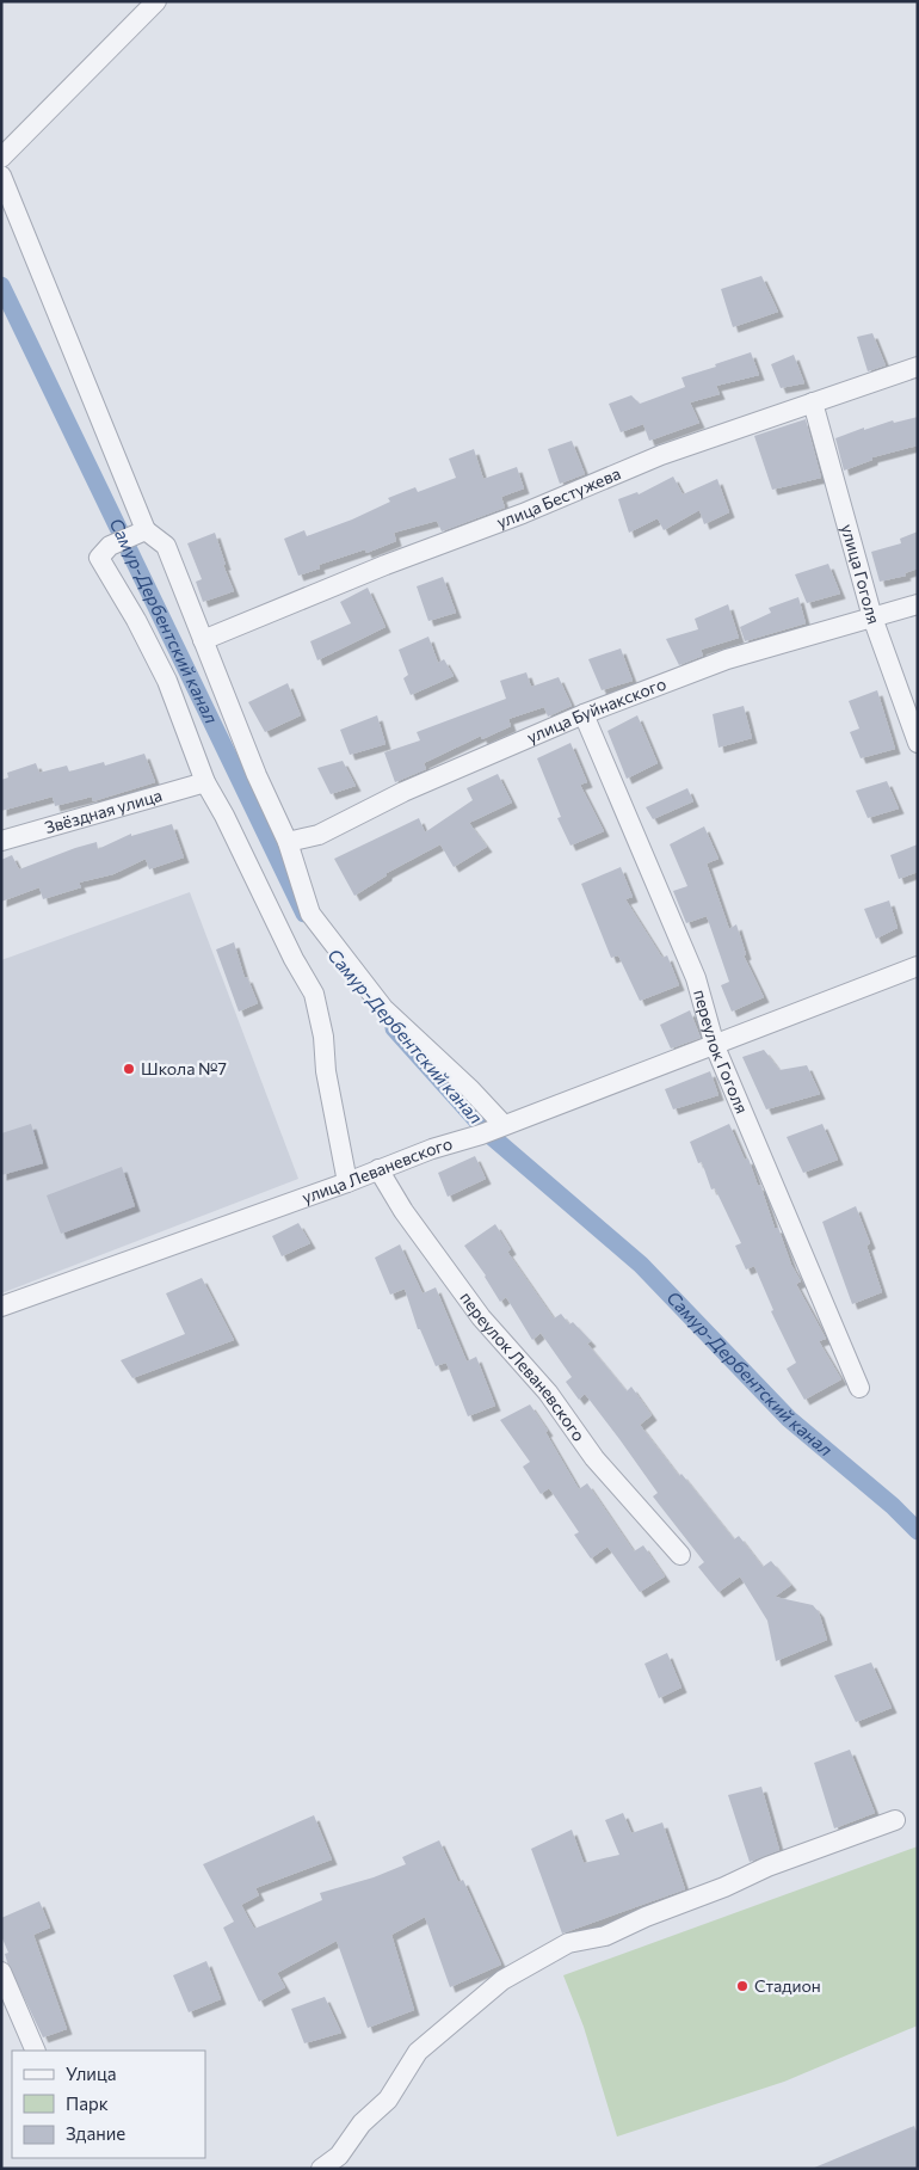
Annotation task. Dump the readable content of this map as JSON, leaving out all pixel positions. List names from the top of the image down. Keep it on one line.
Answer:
{"streets":{"street":["улица Бестужева","улица Гоголя","улица Буйнакского","Звёздная улица","переулок Гоголя","улица Леваневского","переулок Леваневского"]},"crossings":[["улица Бестужева","улица Гоголя"],["улица Гоголя","улица Буйнакского"],["улица Буйнакского","переулок Гоголя"],["переулок Гоголя","улица Леваневского"],["улица Леваневского","переулок Леваневского"]],"water":["Самур-Дербентский канал"],"places":["Школа №7","Стадион"],"legend":["Улица","Парк","Здание"]}
